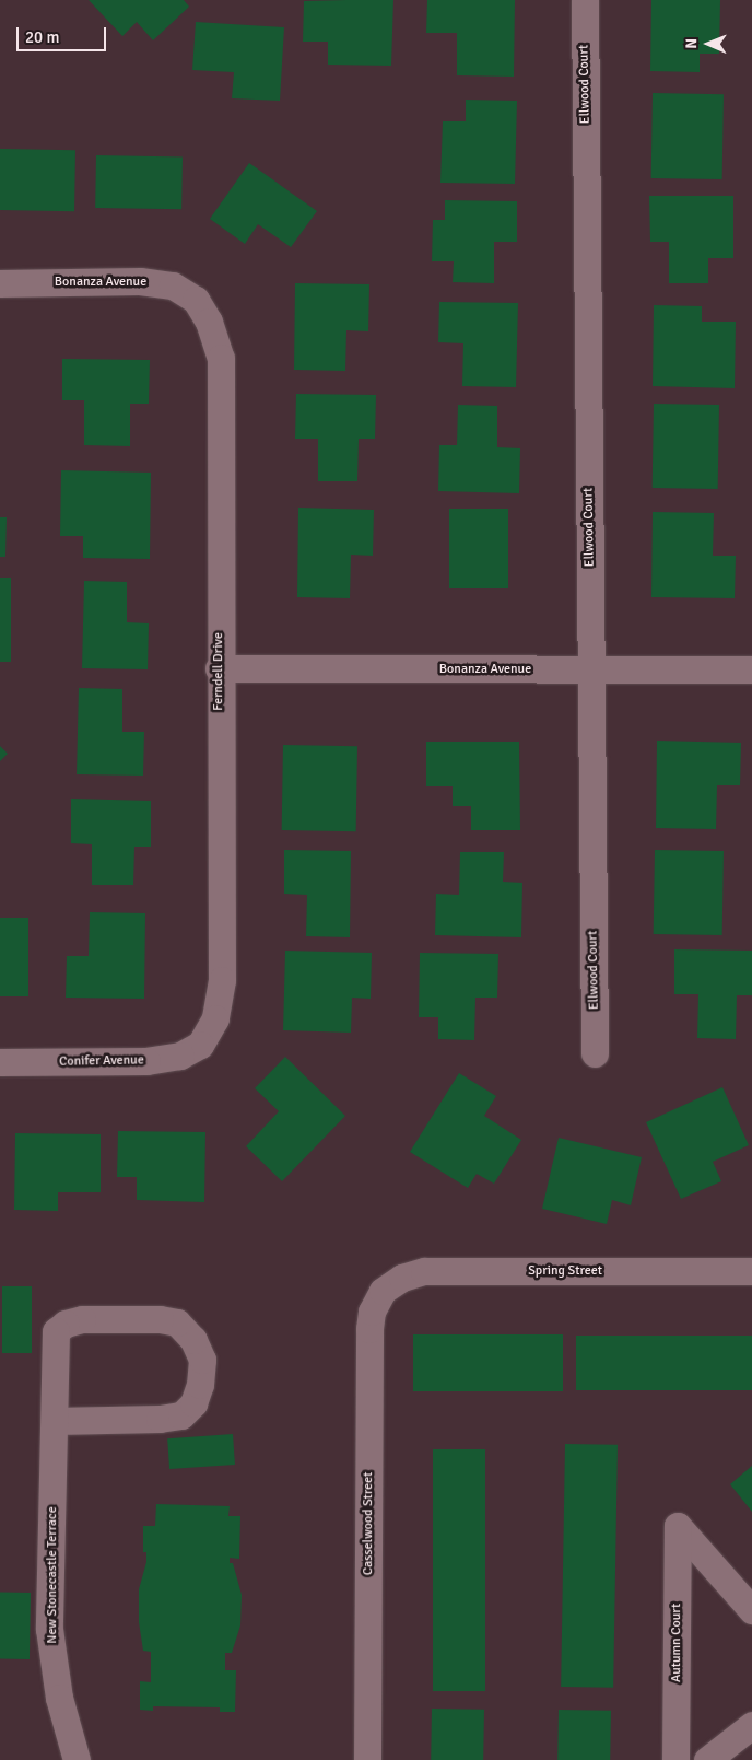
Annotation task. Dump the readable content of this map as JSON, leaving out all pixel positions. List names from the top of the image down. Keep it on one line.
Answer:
{"streets":{"street":["Ellwood Court","Bonanza Avenue","Ferndell Drive","Conifer Avenue","Spring Street","Casselwood Street","New Stonecastle Terrace","Autumn Court"]},"crossings":[["Ellwood Court","Bonanza Avenue"],["Bonanza Avenue","Ferndell Drive"],["Ferndell Drive","Conifer Avenue"],["Spring Street","Casselwood Street"]],"scale_bar":"20 m","north":"left"}
